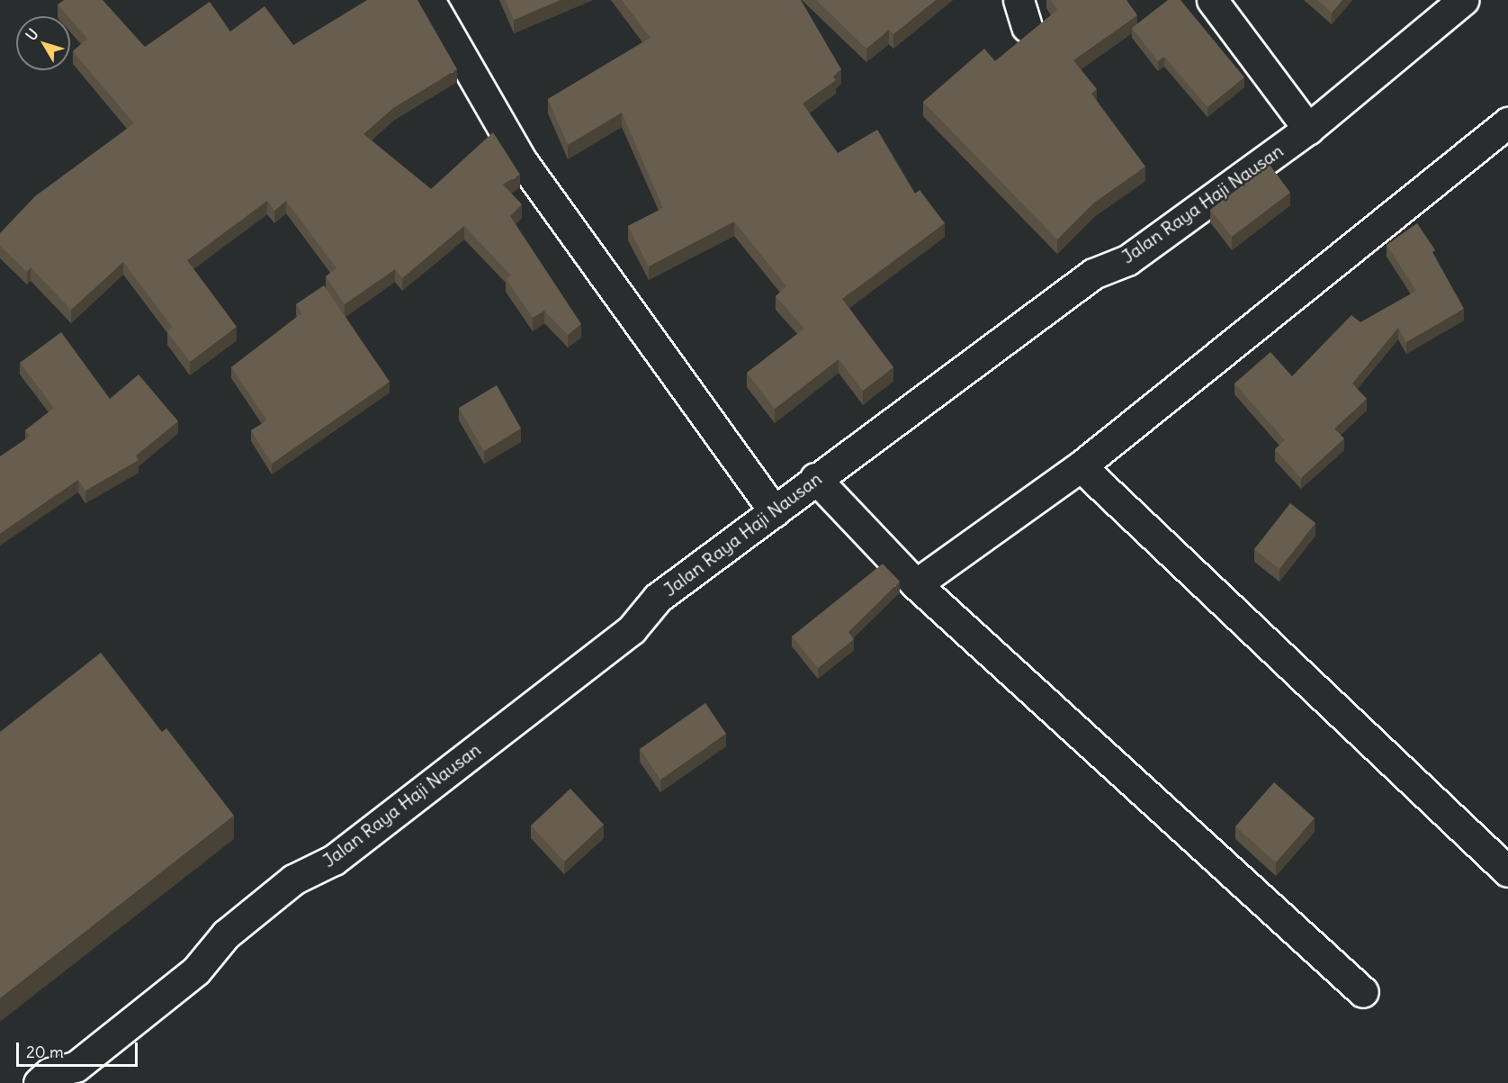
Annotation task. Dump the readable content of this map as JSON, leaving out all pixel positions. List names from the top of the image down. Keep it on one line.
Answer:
{"streets":{"street":["Jalan Raya Haji Nausan"]},"scale_bar":"20 m","north":"top left"}
